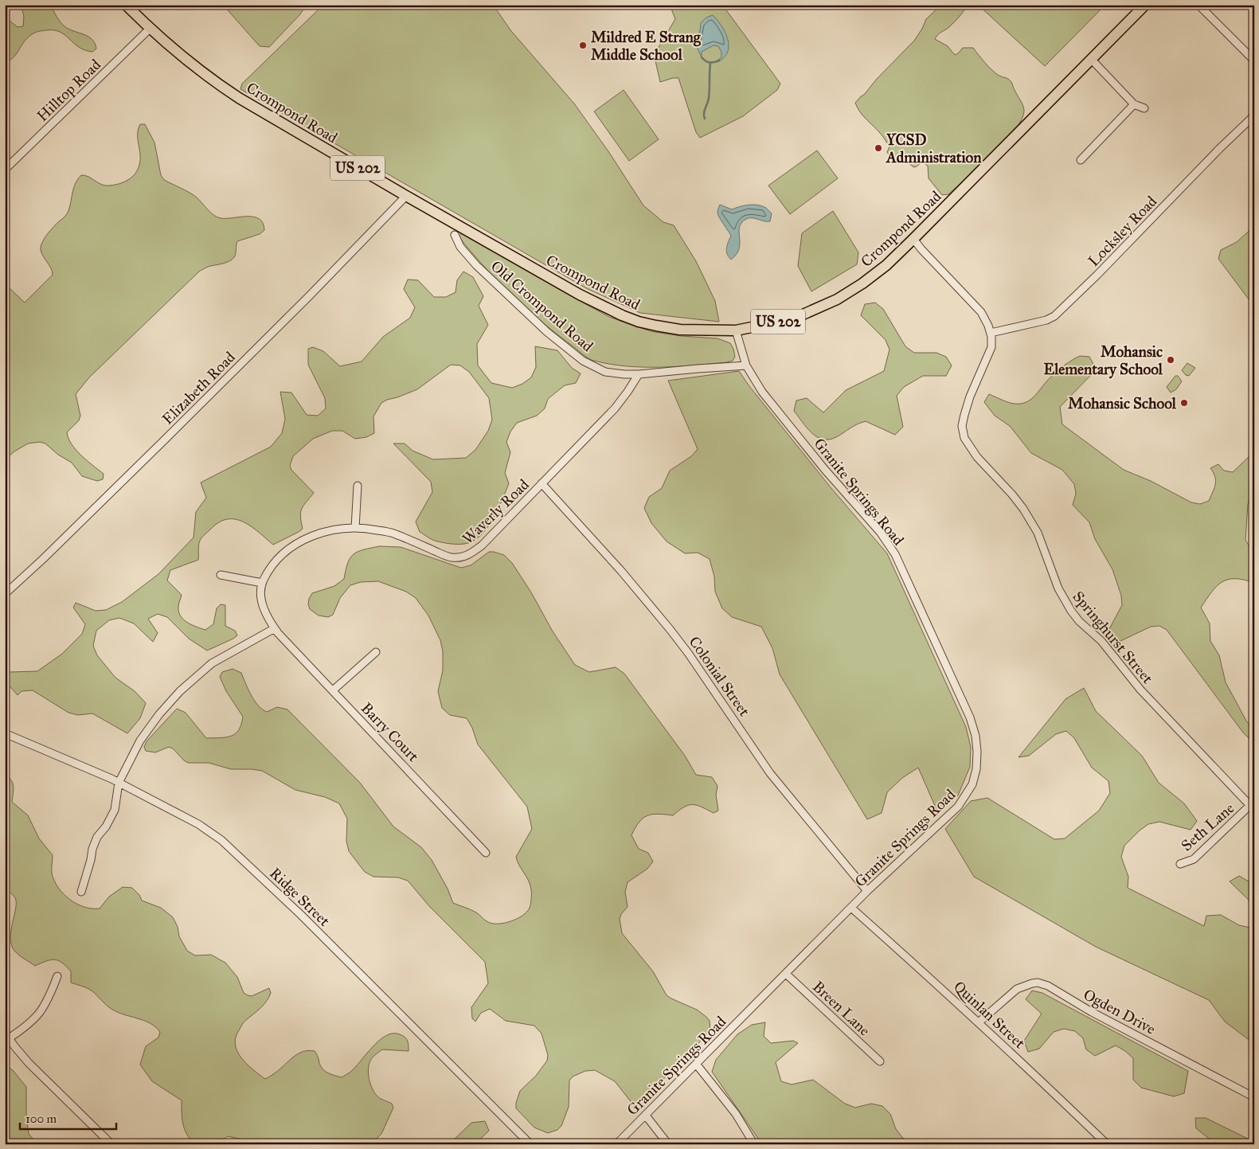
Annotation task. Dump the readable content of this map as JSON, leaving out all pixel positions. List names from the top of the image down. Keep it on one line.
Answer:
{"streets":{"highway":["Crompond Road","US 202"],"street":["Hilltop Road","Locksley Road","Old Crompond Road","Elizabeth Road","Granite Springs Road","Waverly Road","Springhurst Street","Colonial Street","Barry Court","Seth Lane","Ridge Street","Breen Lane","Ogden Drive","Quinlan Street"]},"crossings":[["Hilltop Road","Crompond Road"],["Crompond Road","Elizabeth Road"],["Crompond Road","Granite Springs Road"],["Crompond Road","Springhurst Street"],["Locksley Road","Springhurst Street"],["Old Crompond Road","Granite Springs Road"],["Old Crompond Road","Waverly Road"],["Granite Springs Road","Colonial Street"],["Granite Springs Road","Breen Lane"],["Granite Springs Road","Quinlan Street"],["Waverly Road","Colonial Street"],["Springhurst Street","Seth Lane"],["Ogden Drive","Quinlan Street"]],"places":["Mildred E Strang Middle School","YCSD Administration","Mohansic Elementary School","Mohansic School"],"scale_bar":"100 m"}
